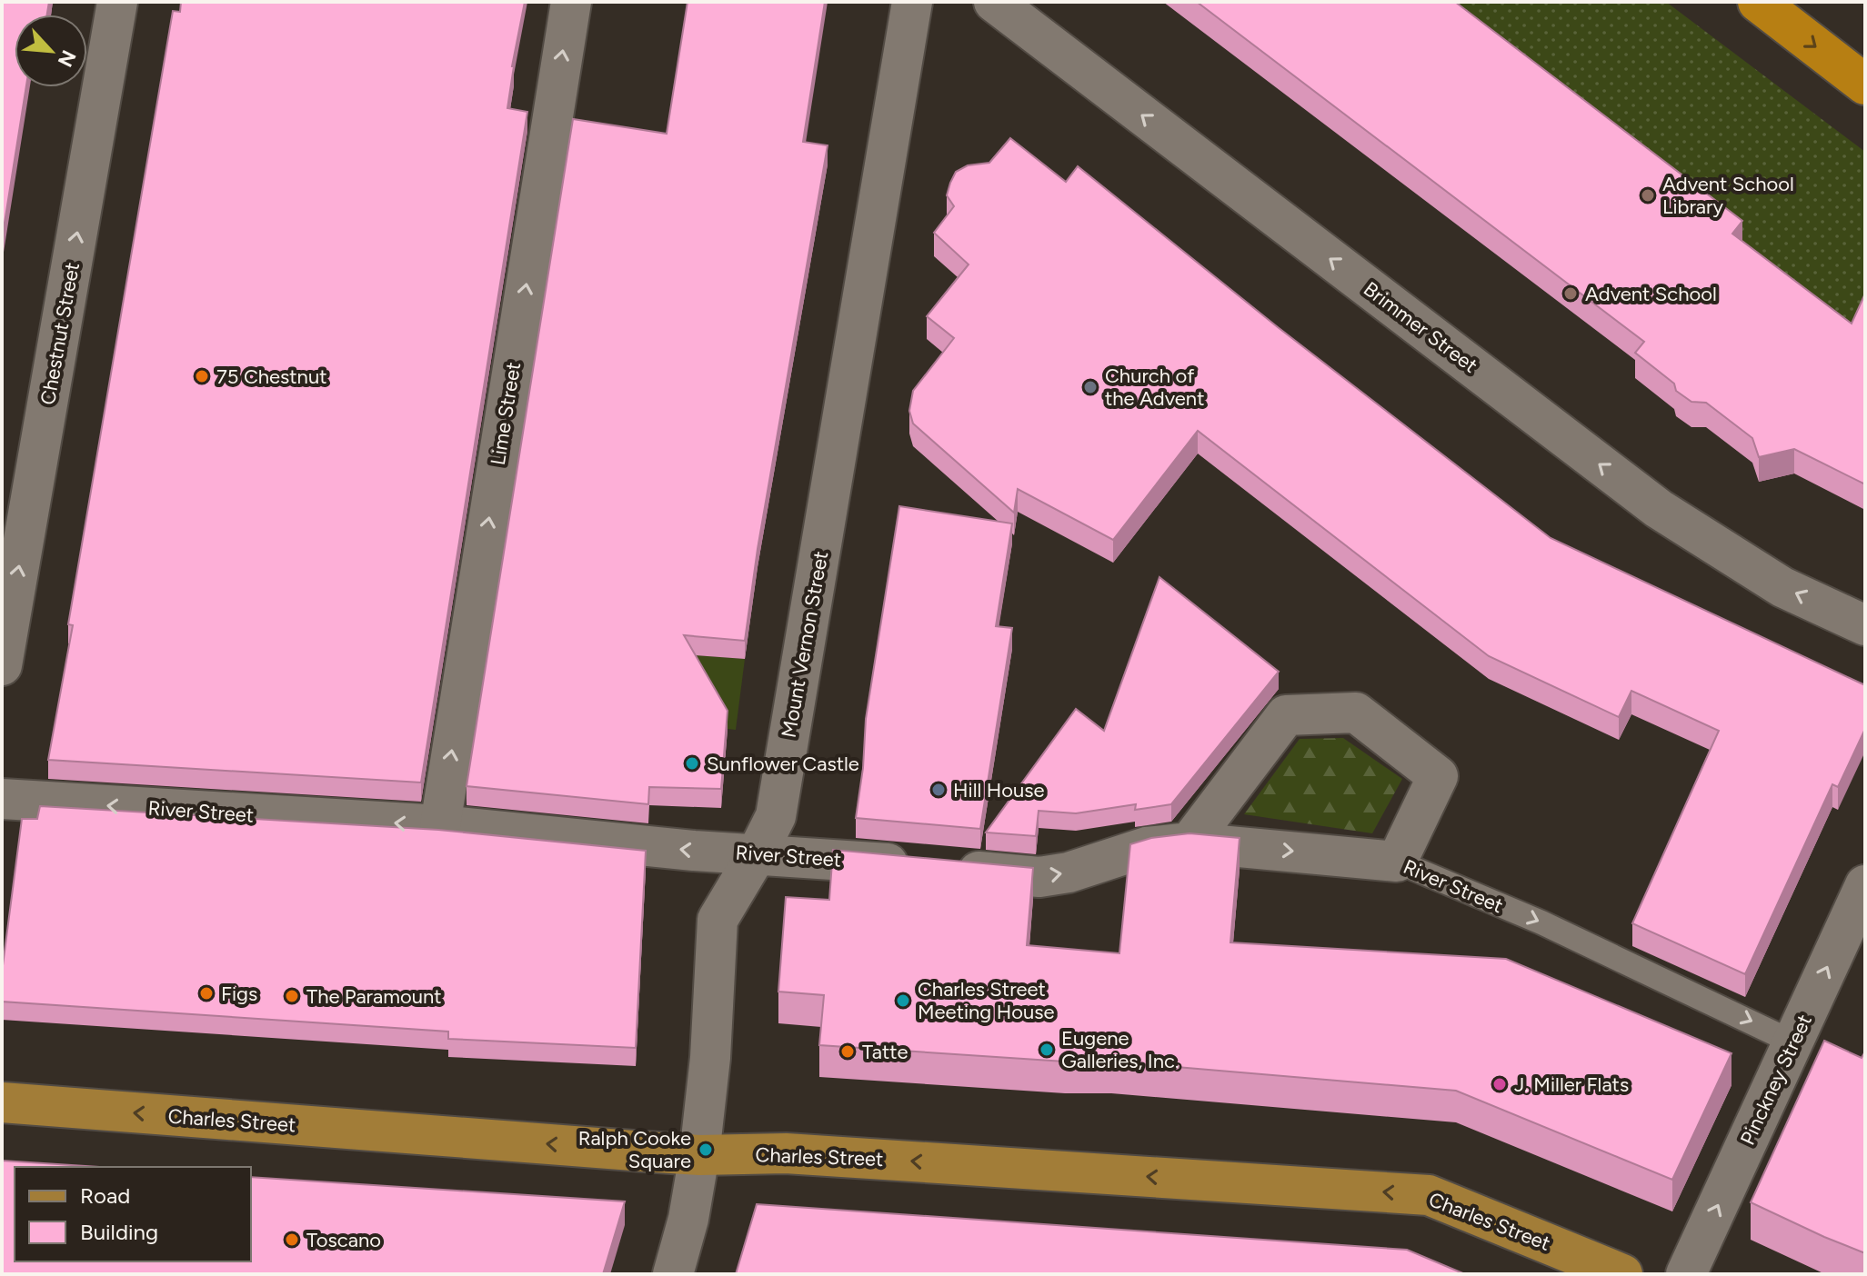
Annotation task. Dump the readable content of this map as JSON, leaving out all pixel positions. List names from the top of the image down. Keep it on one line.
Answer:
{"streets":{"main road":["Charles Street"],"street":["Brimmer Street","Chestnut Street","Lime Street","Mount Vernon Street","River Street","Pinckney Street"]},"crossings":[["Lime Street","River Street"],["Mount Vernon Street","River Street"],["Mount Vernon Street","Charles Street"],["River Street","Pinckney Street"]],"one_way":["Brimmer Street","Chestnut Street","Lime Street","Pinckney Street","Charles Street"],"places":["Advent School Library","Advent School","75 Chestnut","Church of the Advent","Sunflower Castle","Hill House","Figs","The Paramount","Charles Street Meeting House","Eugene Galleries, Inc.","Tatte","J. Miller Flats","Ralph Cooke Square","Toscano"],"legend":["Road","Building"],"north":"bottom right"}
